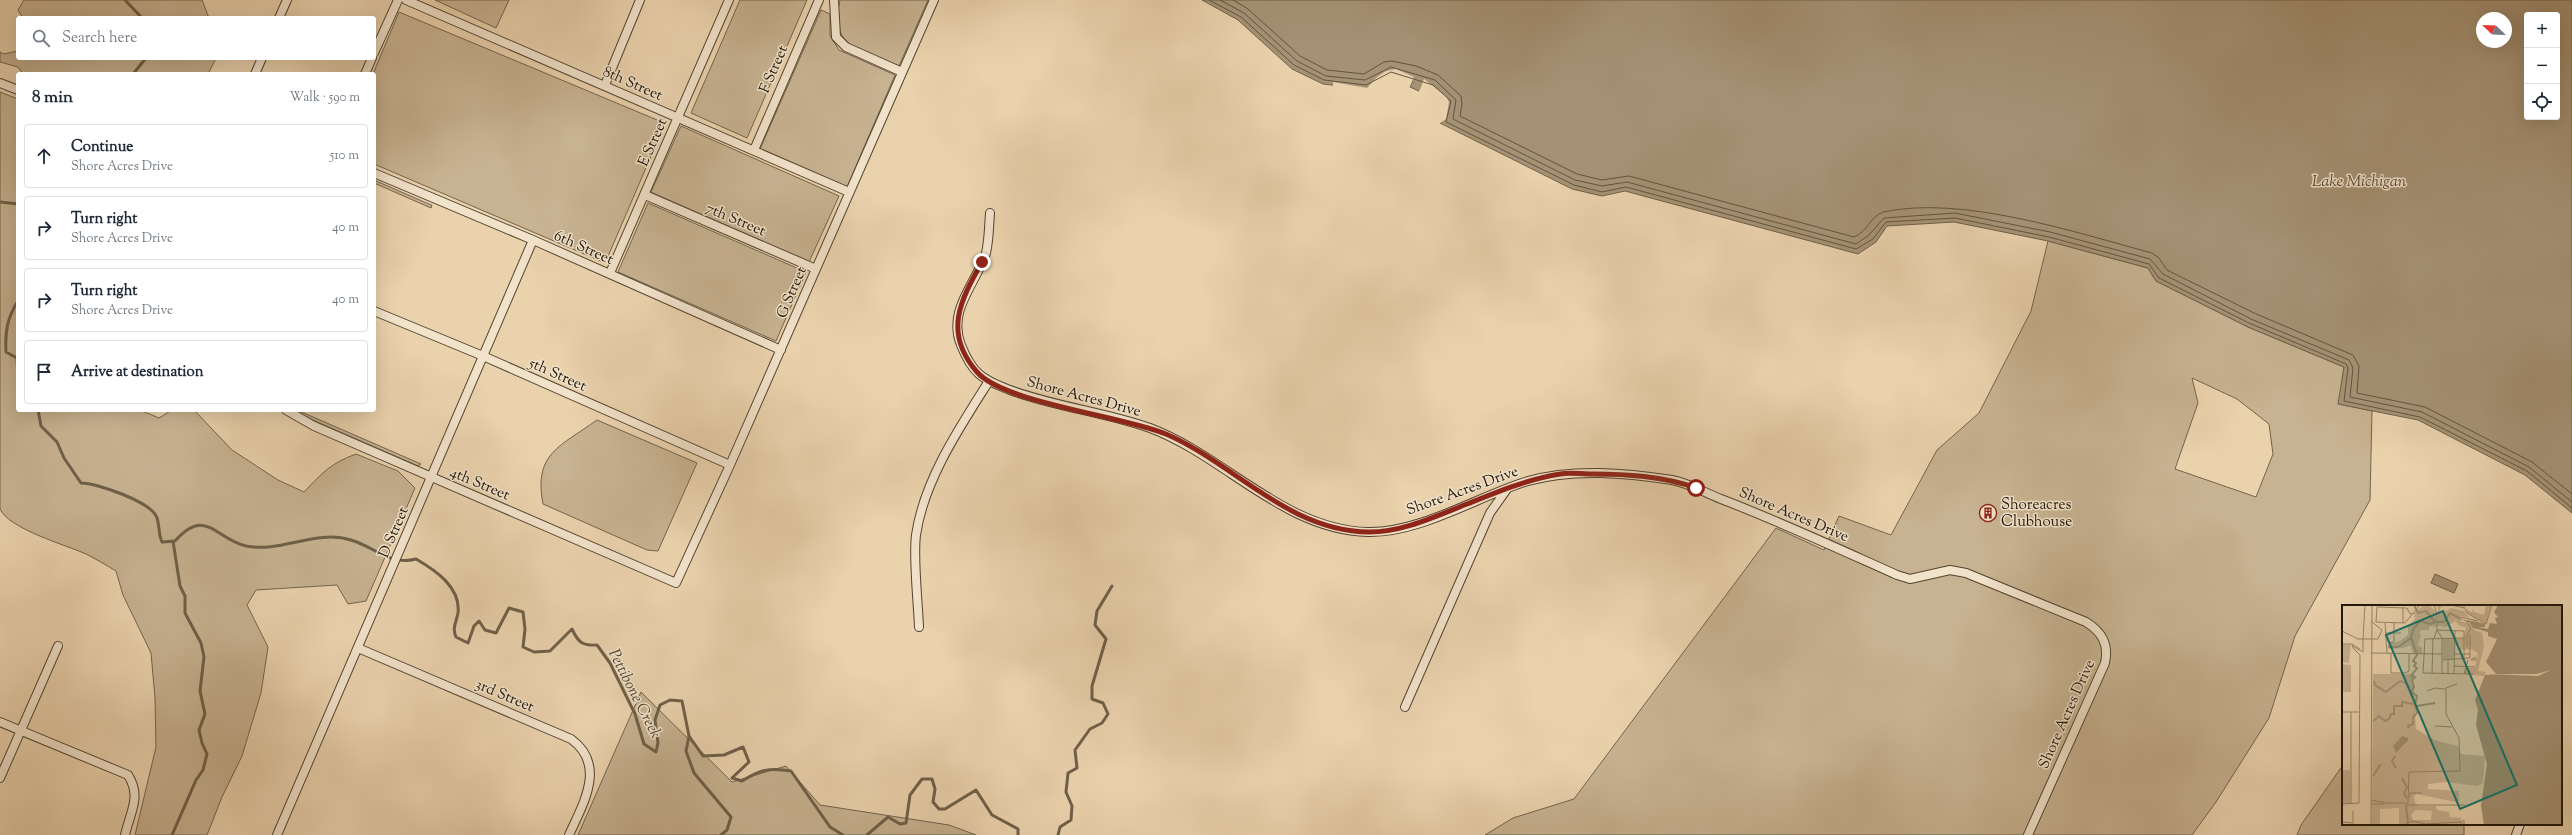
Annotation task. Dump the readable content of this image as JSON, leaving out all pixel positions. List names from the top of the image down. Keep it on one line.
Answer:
{"streets":{"street":["F Street","8th Street","E Street","7th Street","6th Street","G Street","5th Street","Shore Acres Drive","4th Street","D Street","3rd Street"]},"crossings":[["F Street","8th Street"],["8th Street","E Street"],["8th Street","G Street"],["E Street","7th Street"],["E Street","6th Street"],["7th Street","G Street"],["6th Street","G Street"],["6th Street","D Street"],["G Street","5th Street"],["G Street","4th Street"],["5th Street","D Street"],["4th Street","D Street"],["D Street","3rd Street"]],"water":["Lake Michigan","Pettibone Creek"],"places":{"building":["Shoreacres Clubhouse"]},"north":"top left","page":{"map_buttons":["+","−"],"search":"Search here","heading":["8 min","Walk · 590 m"],"list":[["Continue","Shore Acres Drive","510 m"],["Turn right","Shore Acres Drive","40 m"],["Turn right","Shore Acres Drive","40 m"],"Arrive at destination"]}}
